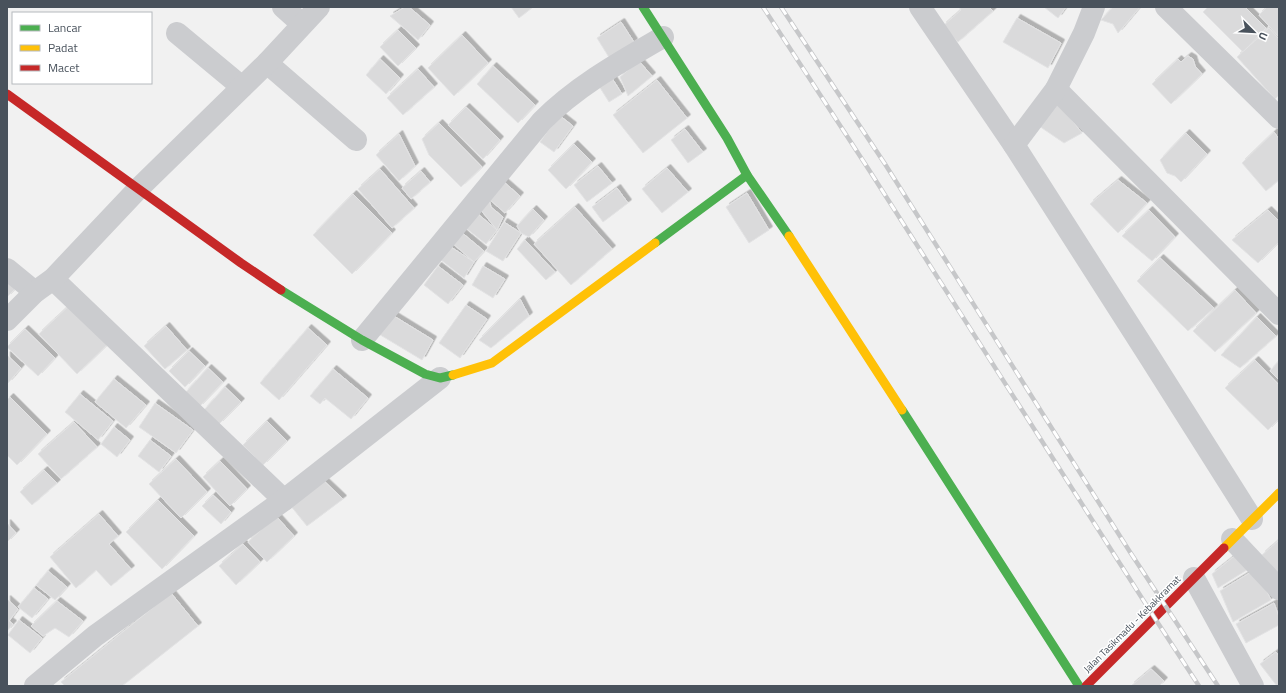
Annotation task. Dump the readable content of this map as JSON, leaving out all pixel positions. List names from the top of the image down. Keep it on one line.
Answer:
{"streets":{"street":["Jalan Tasikmadu - Kebakkramat"]},"legend":["Lancar","Padat","Macet"],"north":"bottom right"}
